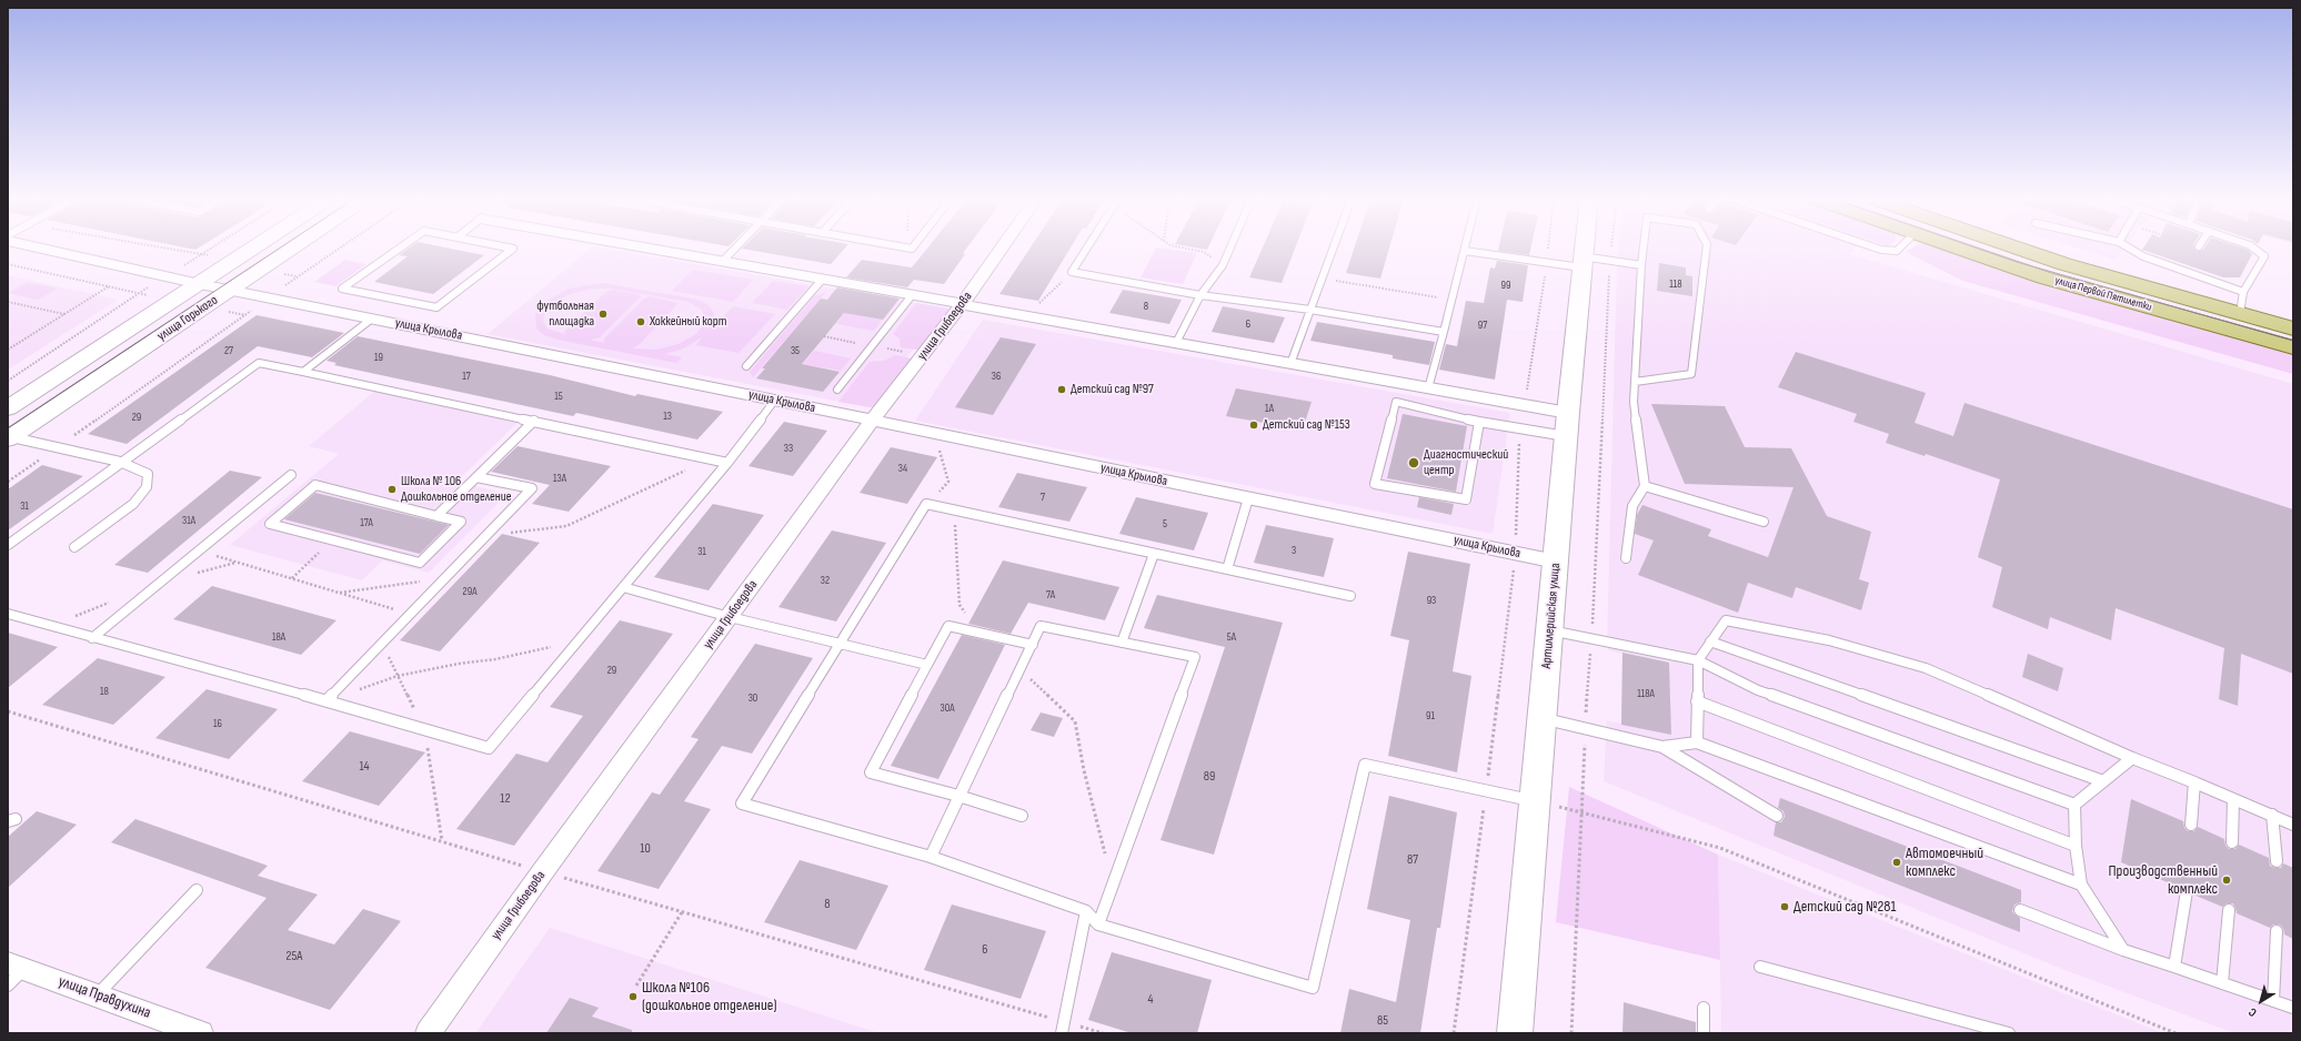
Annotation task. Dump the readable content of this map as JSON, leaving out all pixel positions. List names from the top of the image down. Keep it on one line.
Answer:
{"streets":{"main road":["улица Первой Пятилетки"],"street":["улица Горького","улица Грибоедова","улица Крылова","Артиллерийская улица","улица Правдухина"]},"crossings":[["улица Горького","улица Крылова"],["улица Грибоедова","улица Крылова"],["улица Крылова","Артиллерийская улица"]],"places":["футбольная площадка","Хоккейный корт","Детский сад №97","Детский сад №153","Диагностический центр","Школа № 106 Дошкольное отделение","Автомоечный комплекс","Производственный комплекс","Детский сад №281","Школа №106 (дошкольное отделение)"],"house_numbers":["118","99","8","6","97","27","35","19","17","36","15","1А","13","29","33","34","13А","7","31","31А","17А","5","3","31","32","29А","7А","93","18А","5А","29","18","118А","30","30А","91","16","14","89","12","10","87","8","6","25А","4","85"],"north":"bottom left"}
